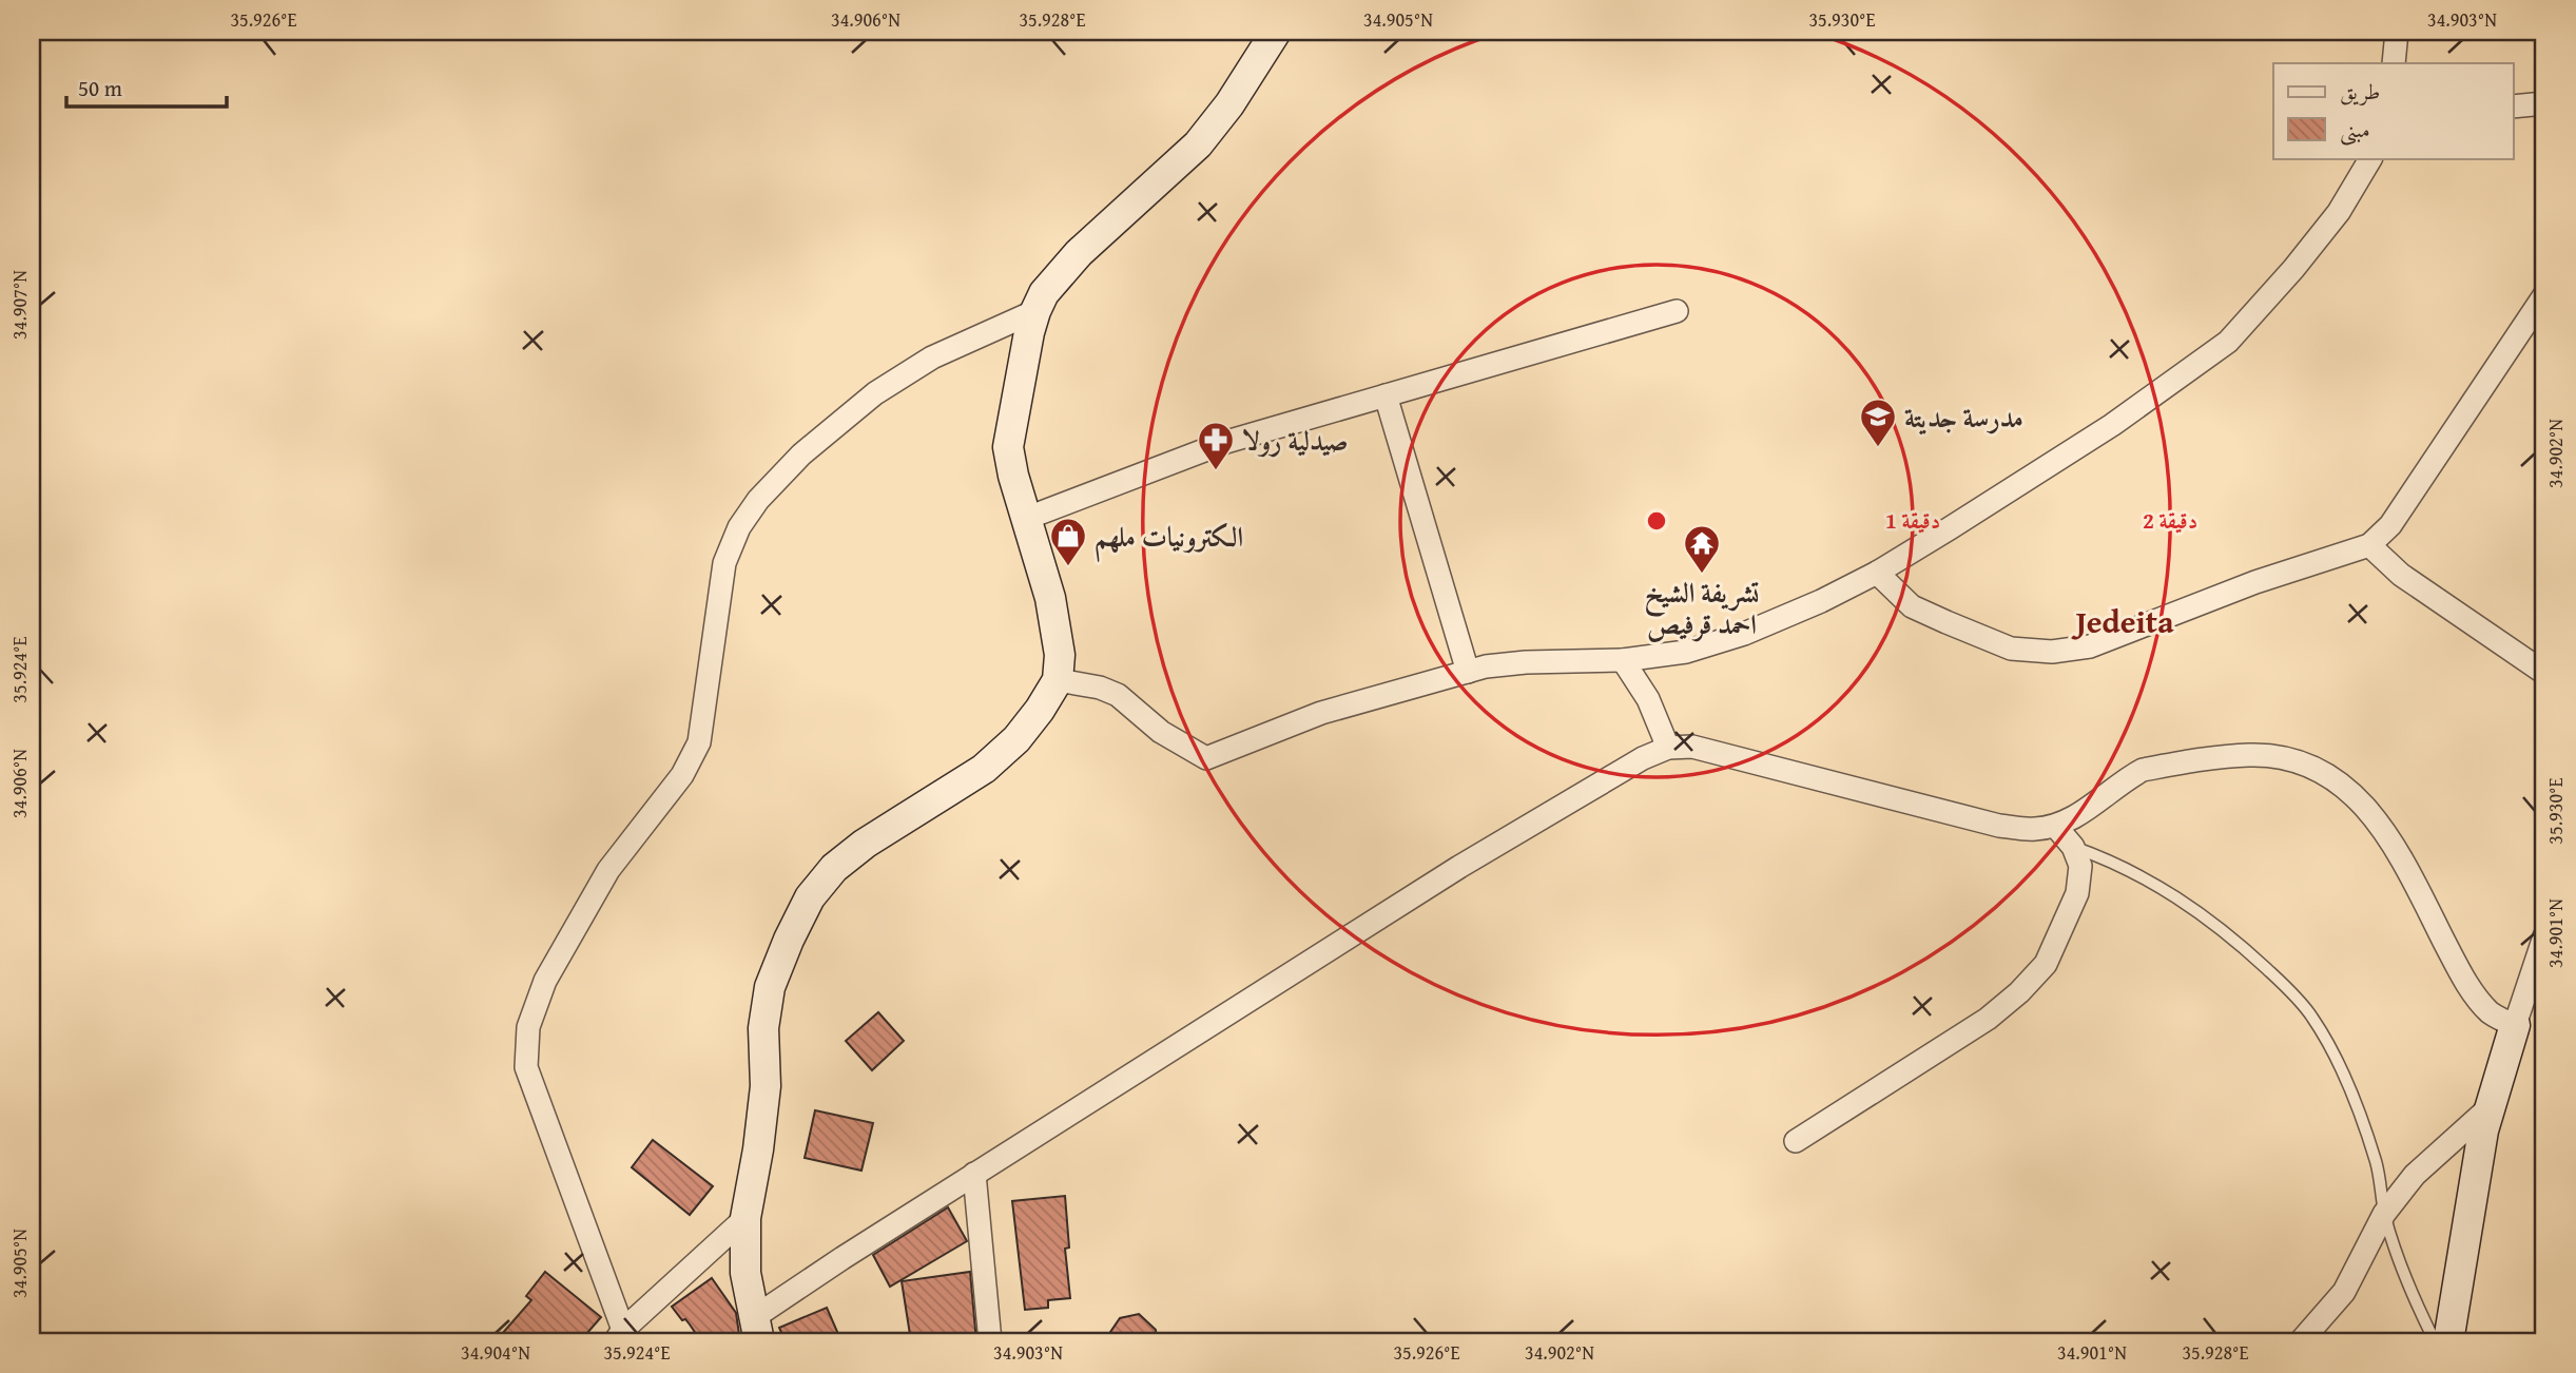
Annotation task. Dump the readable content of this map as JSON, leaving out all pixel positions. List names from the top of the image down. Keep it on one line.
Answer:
{"districts":["Jedeita"],"places":{"school or university":["مدرسة جديتة"],"pharmacy":["صيدلية رولا"],"shop":["الكترونيات ملهم"],"temple":["تشريفة الشيخ احمد قرفيص"]},"legend":["طريق","مبنى"],"scale_bar":"50 m","coordinates":["35.926°E","34.906°N","35.928°E","34.905°N","35.930°E","34.903°N","34.907°N","34.902°N","35.924°E","34.901°N","34.904°N"],"rings":["1 دقيقة","2 دقيقة"]}
